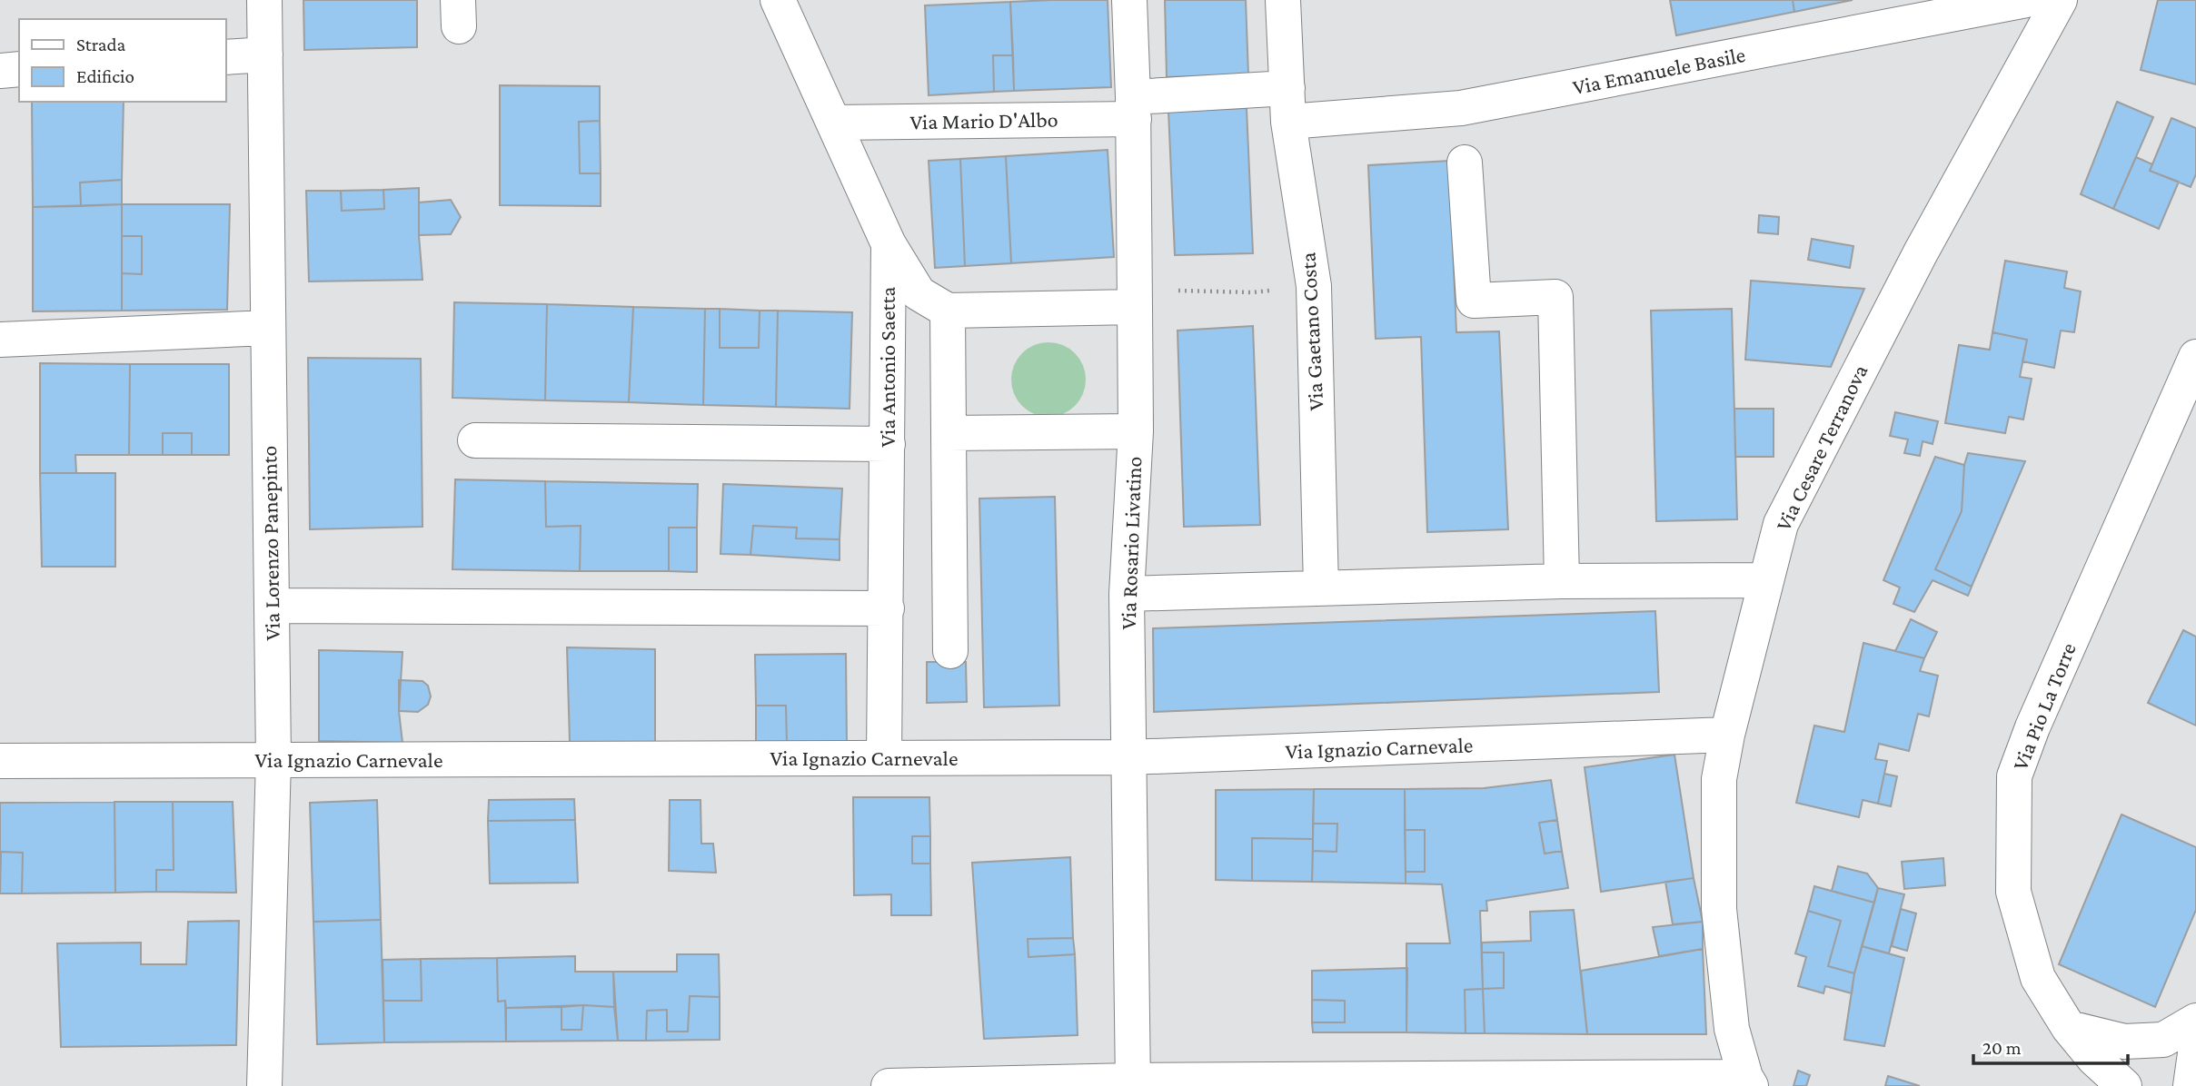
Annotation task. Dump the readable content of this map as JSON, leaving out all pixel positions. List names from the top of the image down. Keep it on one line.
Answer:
{"streets":{"street":["Via Emanuele Basile","Via Mario D'Albo","Via Gaetano Costa","Via Antonio Saetta","Via Cesare Terranova","Via Lorenzo Panepinto","Via Rosario Livatino","Via Pio La Torre","Via Ignazio Carnevale"]},"crossings":[["Via Emanuele Basile","Via Mario D'Albo"],["Via Emanuele Basile","Via Gaetano Costa"],["Via Emanuele Basile","Via Rosario Livatino"],["Via Mario D'Albo","Via Antonio Saetta"],["Via Mario D'Albo","Via Rosario Livatino"],["Via Antonio Saetta","Via Ignazio Carnevale"],["Via Cesare Terranova","Via Ignazio Carnevale"],["Via Lorenzo Panepinto","Via Ignazio Carnevale"],["Via Rosario Livatino","Via Ignazio Carnevale"]],"legend":["Strada","Edificio"],"scale_bar":"20 m"}
